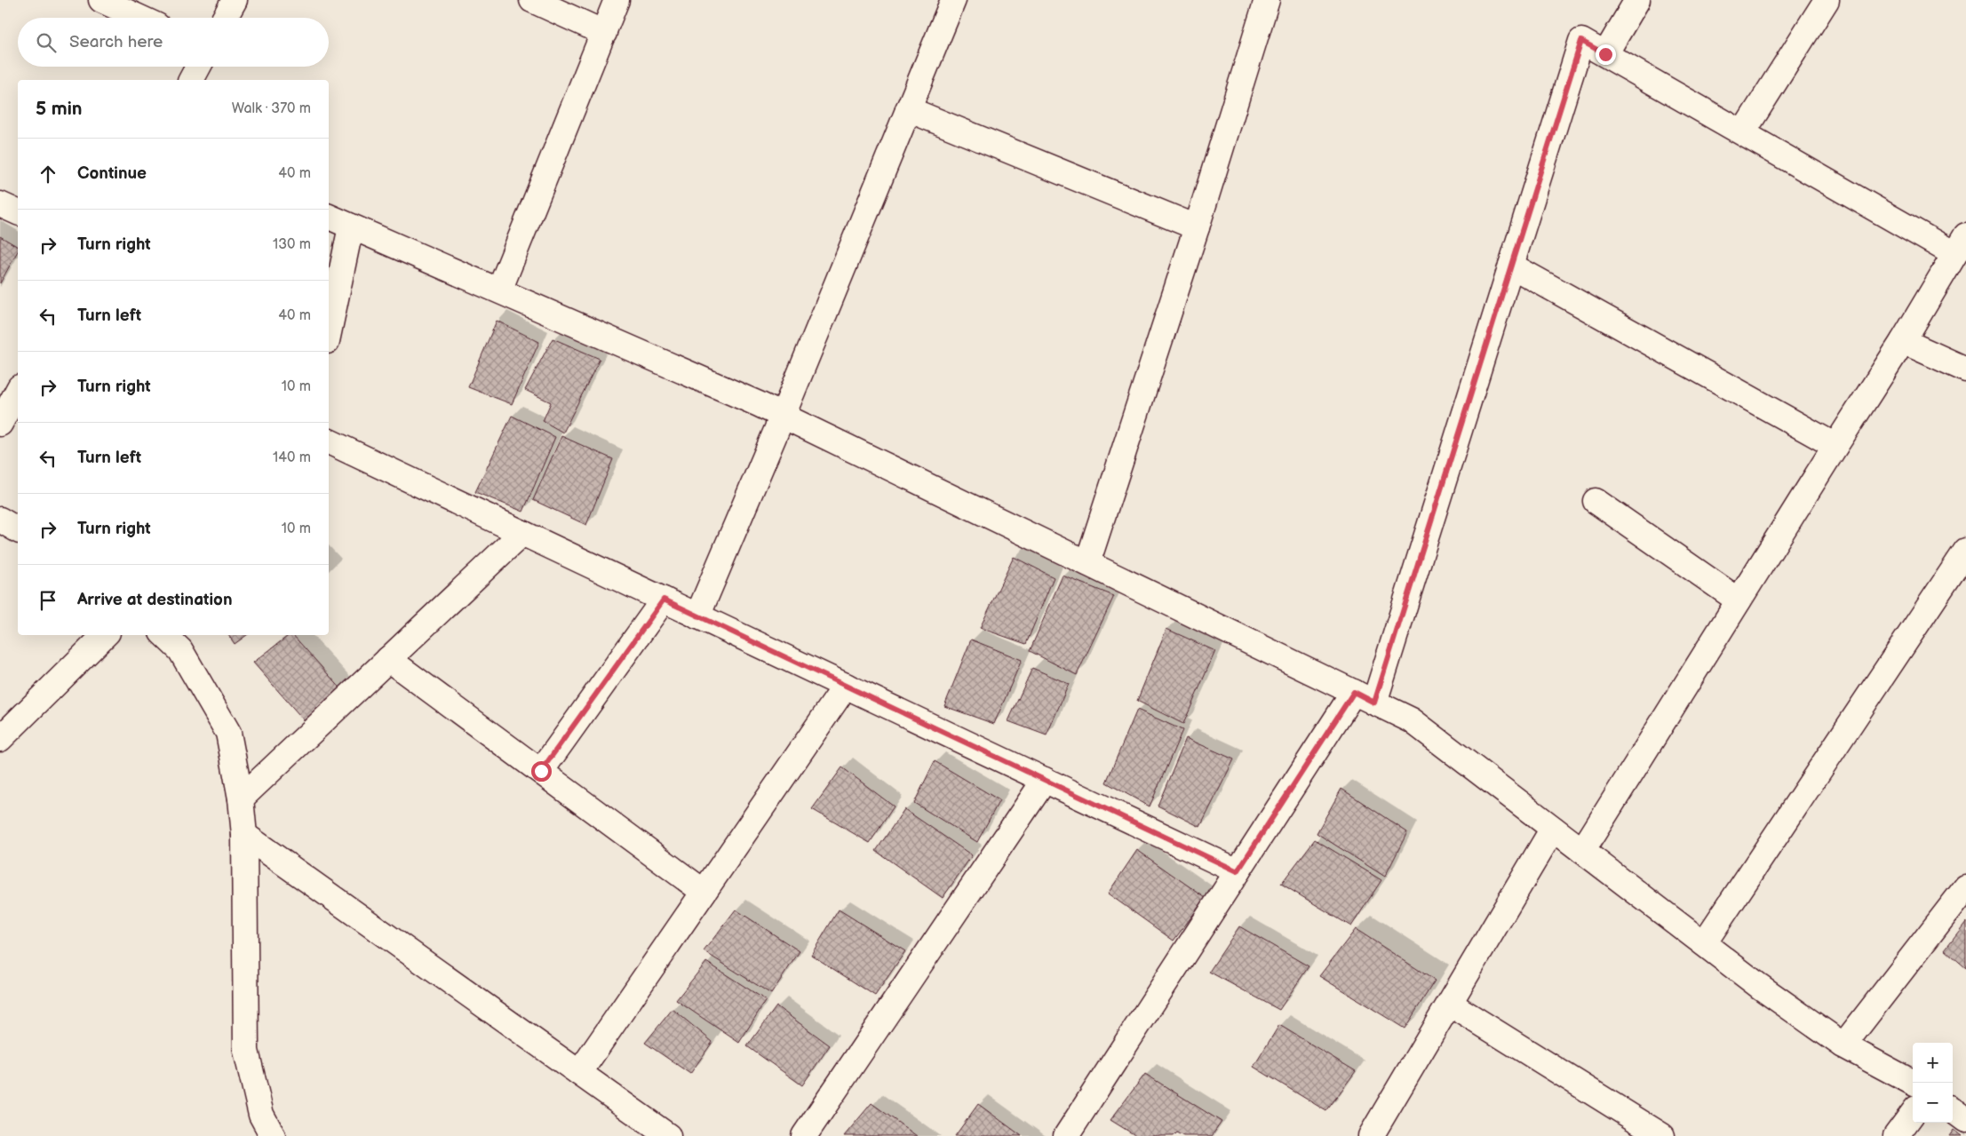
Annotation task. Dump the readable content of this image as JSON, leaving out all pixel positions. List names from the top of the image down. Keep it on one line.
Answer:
{"page":{"search":"Search here","heading":["5 min","Walk · 370 m"],"list":[["Continue","40 m"],["Turn right","130 m"],["Turn left","40 m"],["Turn right","10 m"],["Turn left","140 m"],["Turn right","10 m"],"Arrive at destination"],"map_buttons":["+","−"]}}
